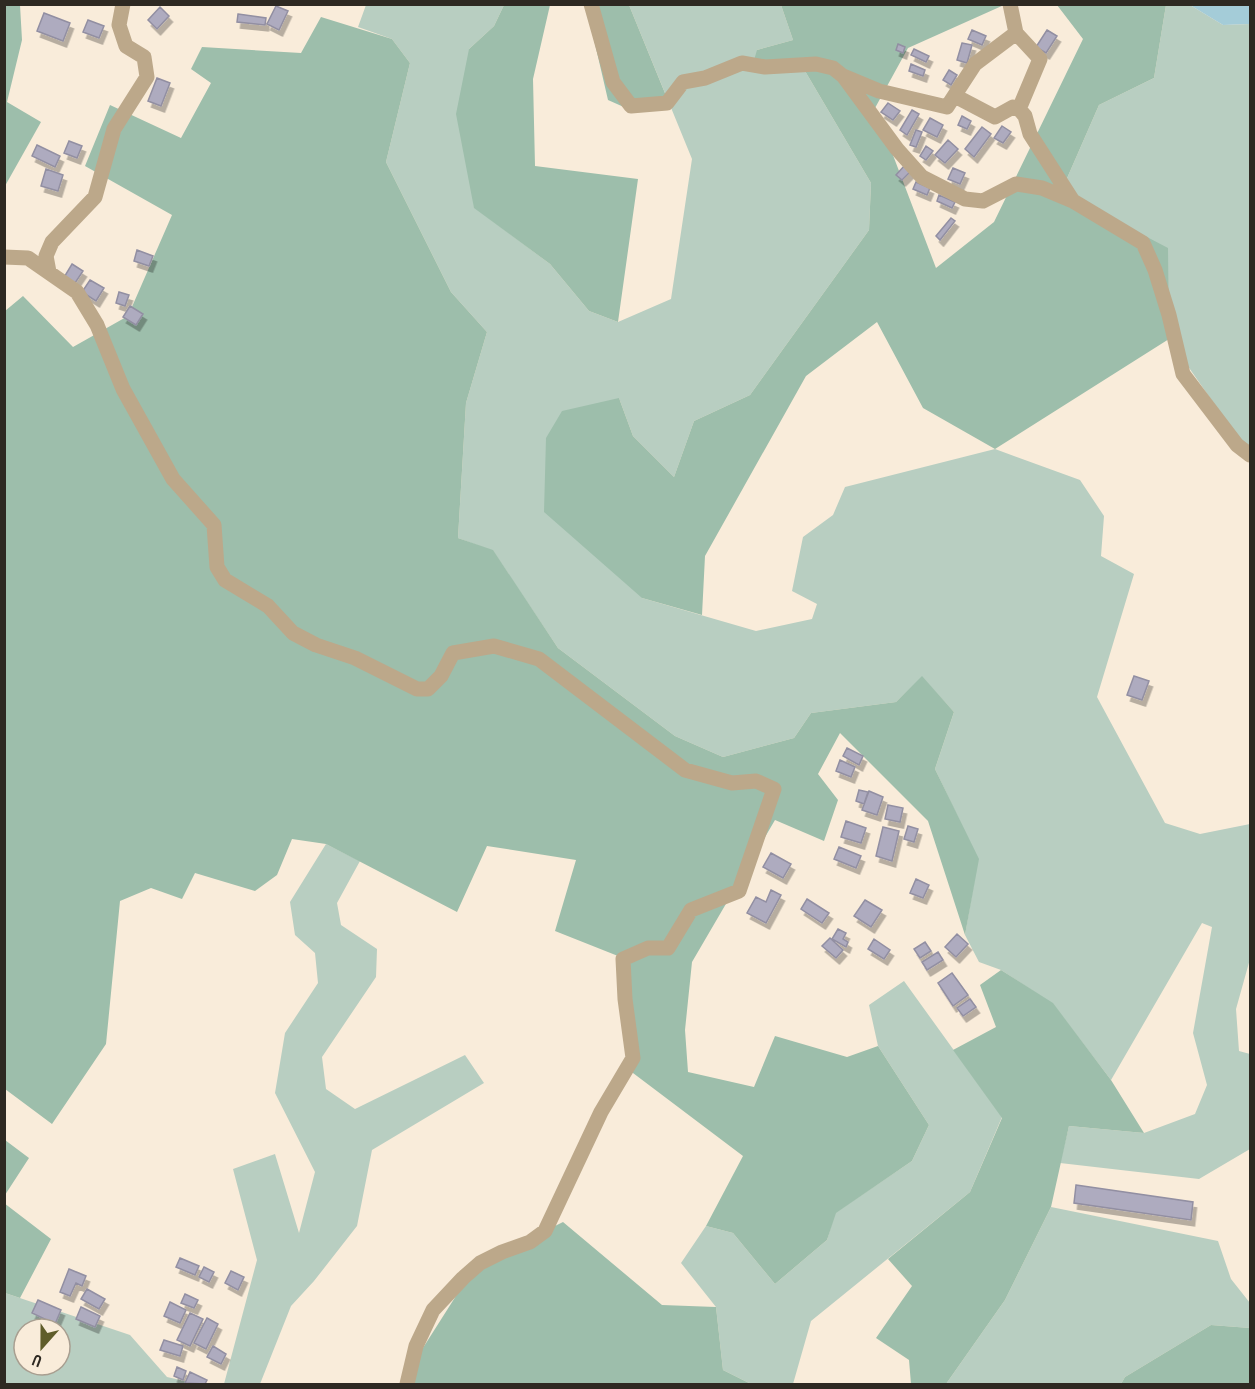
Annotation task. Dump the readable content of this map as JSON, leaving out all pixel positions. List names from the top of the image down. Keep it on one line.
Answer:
{"north":"bottom"}
